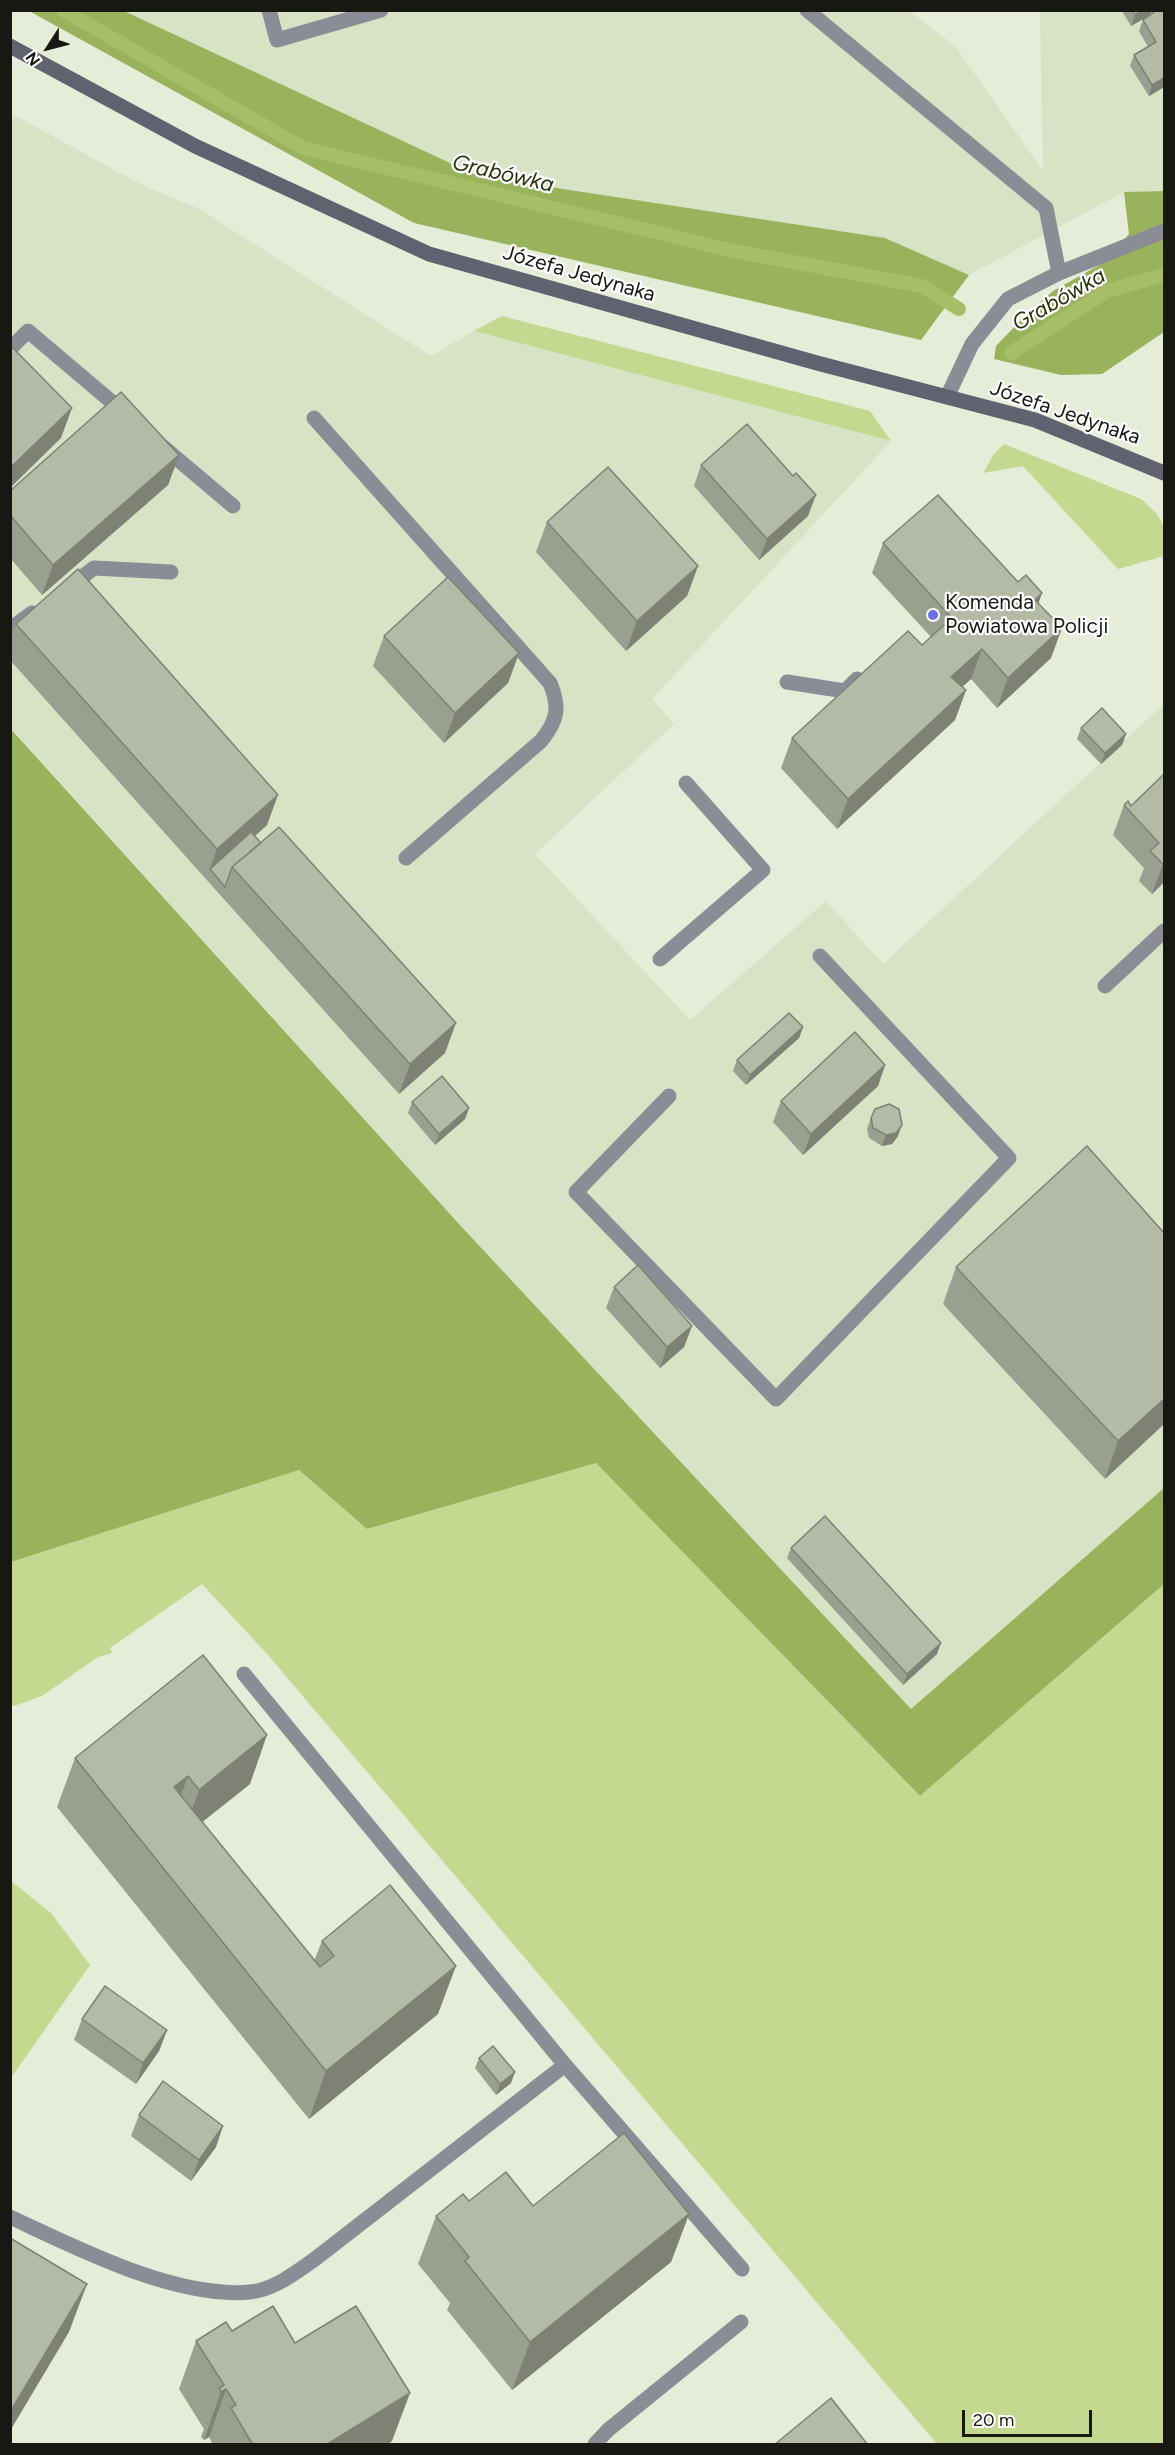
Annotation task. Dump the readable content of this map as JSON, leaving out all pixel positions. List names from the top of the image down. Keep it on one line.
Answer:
{"streets":{"street":["Józefa Jedynaka"]},"water":["Grabówka"],"places":["Komenda Powiatowa Policji"],"scale_bar":"20 m","north":"bottom left"}
